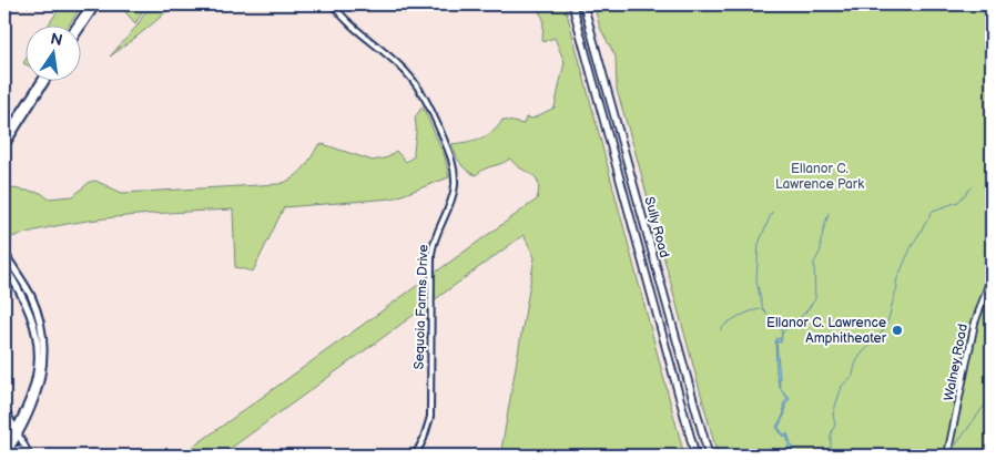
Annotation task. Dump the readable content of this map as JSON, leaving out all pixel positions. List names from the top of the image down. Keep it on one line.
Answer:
{"streets":{"highway":["Sully Road"],"main road":["Walney Road"],"street":["Sequoia Farms Drive"]},"parks":["Ellanor C. Lawrence Park"],"places":["Ellanor C. Lawrence Amphitheater"],"north":"top"}
